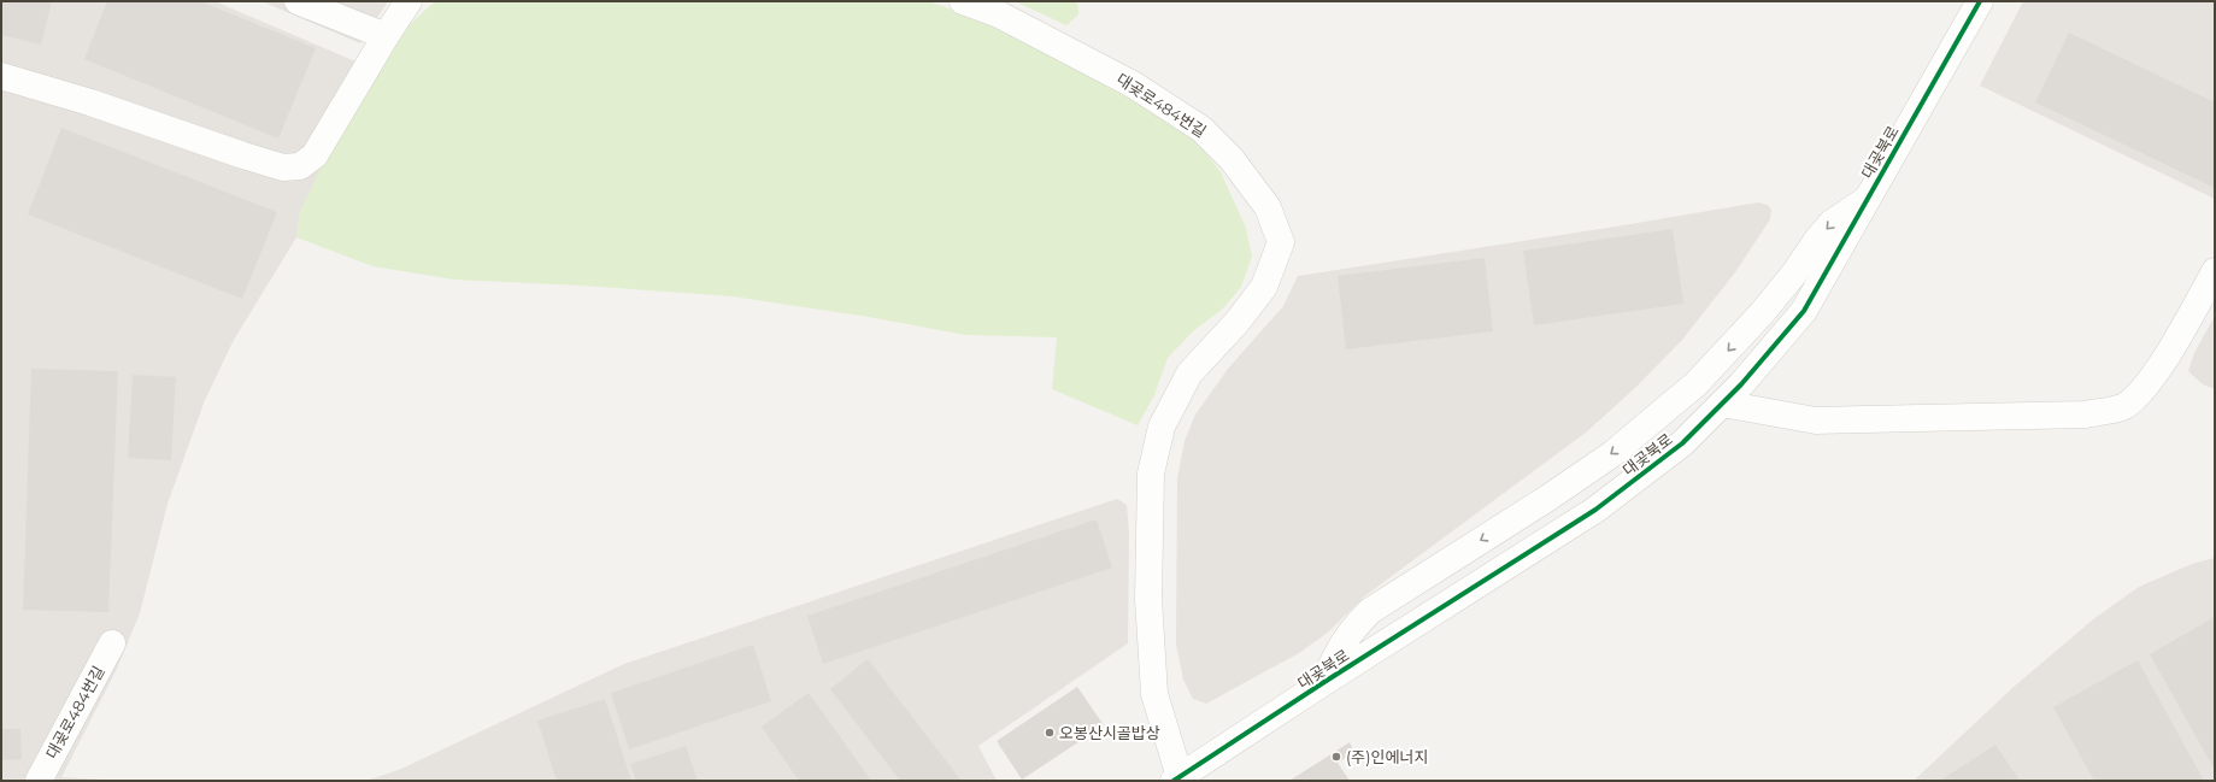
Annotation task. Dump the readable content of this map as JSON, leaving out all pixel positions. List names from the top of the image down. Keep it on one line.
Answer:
{"streets":{"street":["대곶로484번길","대곶북로"]},"crossings":[["대곶로484번길","대곶북로"]],"places":["오봉산시골밥상","(주)인에너지"]}
